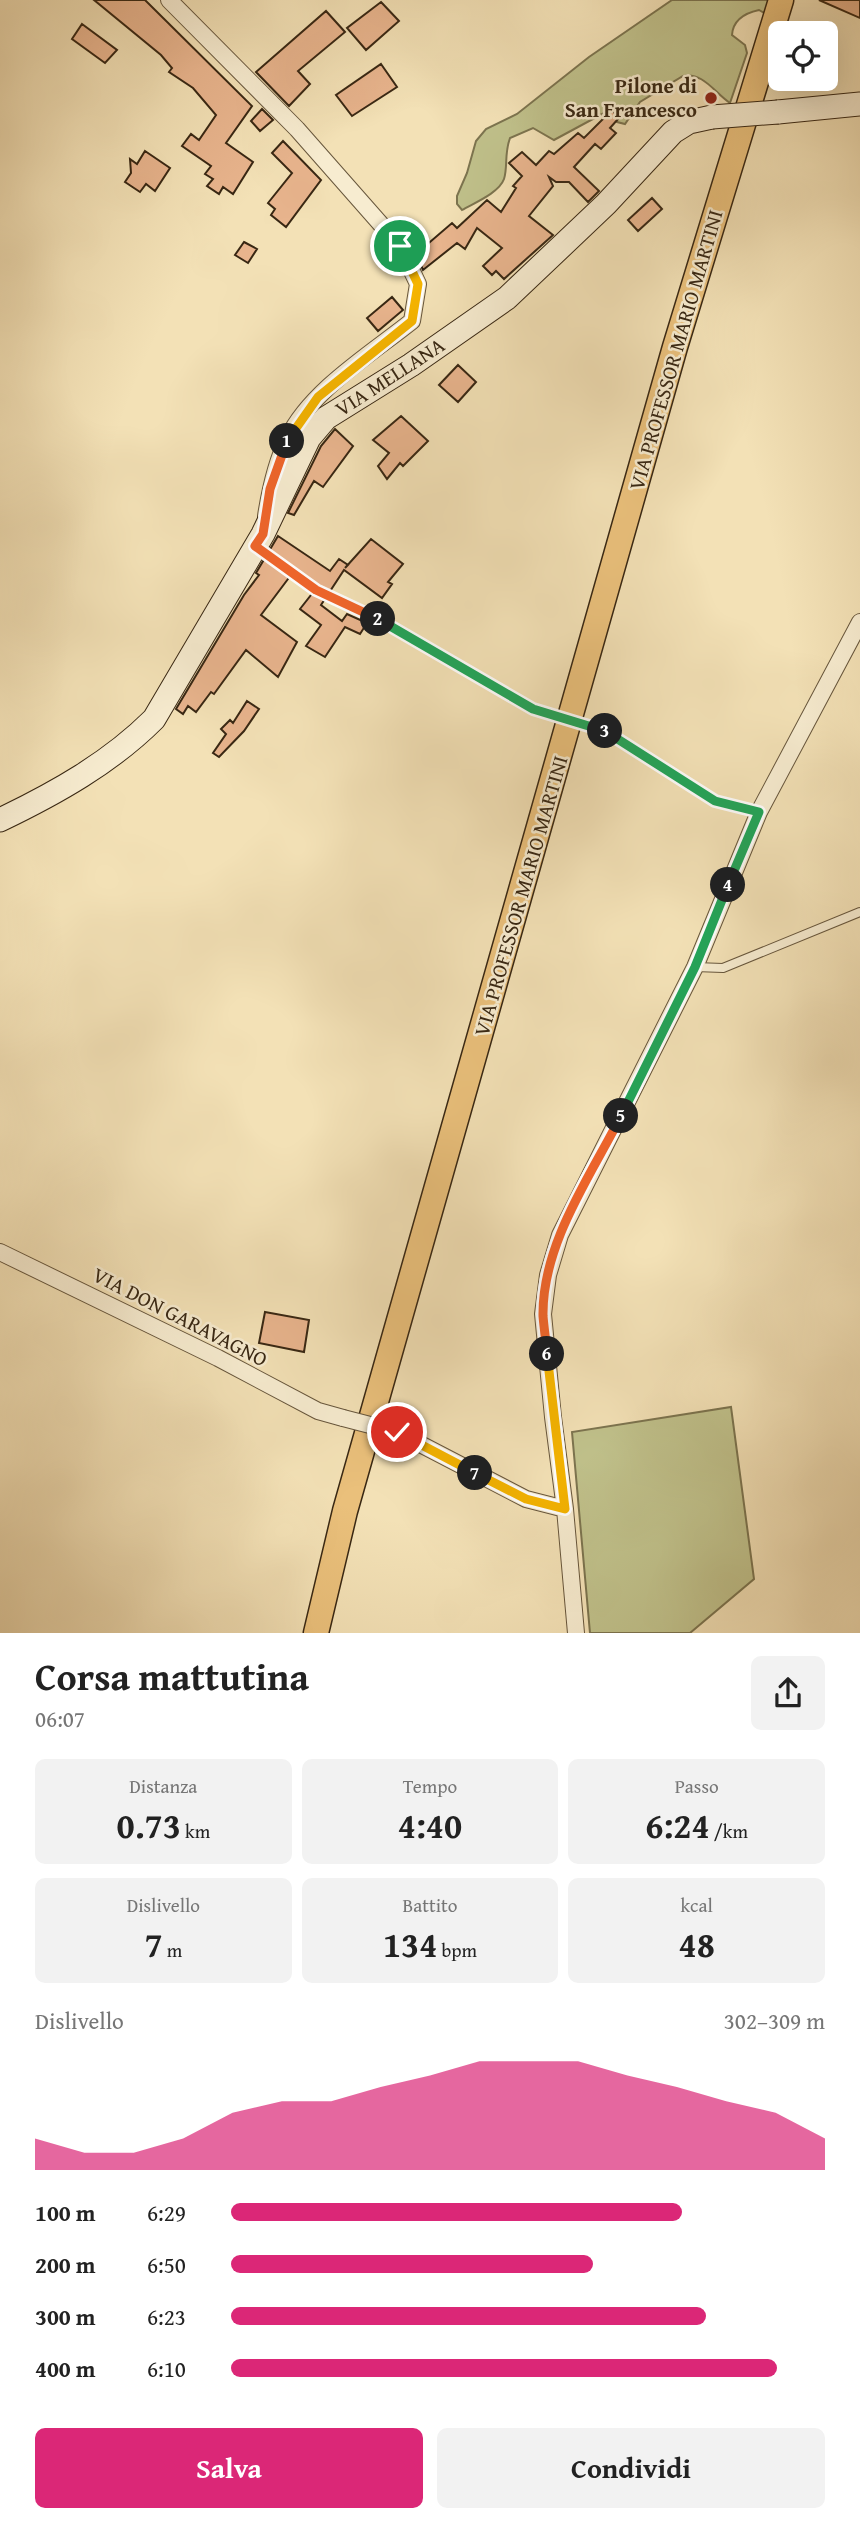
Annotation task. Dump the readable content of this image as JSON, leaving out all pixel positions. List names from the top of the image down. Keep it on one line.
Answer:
{"streets":{"main road":["VIA PROFESSOR MARIO MARTINI"],"street":["VIA MELLANA","VIA DON GARAVAGNO"]},"places":["Pilone di San Francesco"],"page":{"pins":["1","2","3","4","5","6","7"],"heading":["Corsa mattutina","06:07"],"stats":[["Distanza","0.73 km"],["Tempo","4:40"],["Passo","6:24 /km"],["Dislivello","7 m"],["Battito","134 bpm"],["kcal","48"]],"chart":["Dislivello","302–309 m"],"list":[{"name":"100 m","note":"6:29"},{"name":"200 m","note":"6:50"},{"name":"300 m","note":"6:23"},{"name":"400 m","note":"6:10"}],"buttons":["Salva","Condividi"]}}
